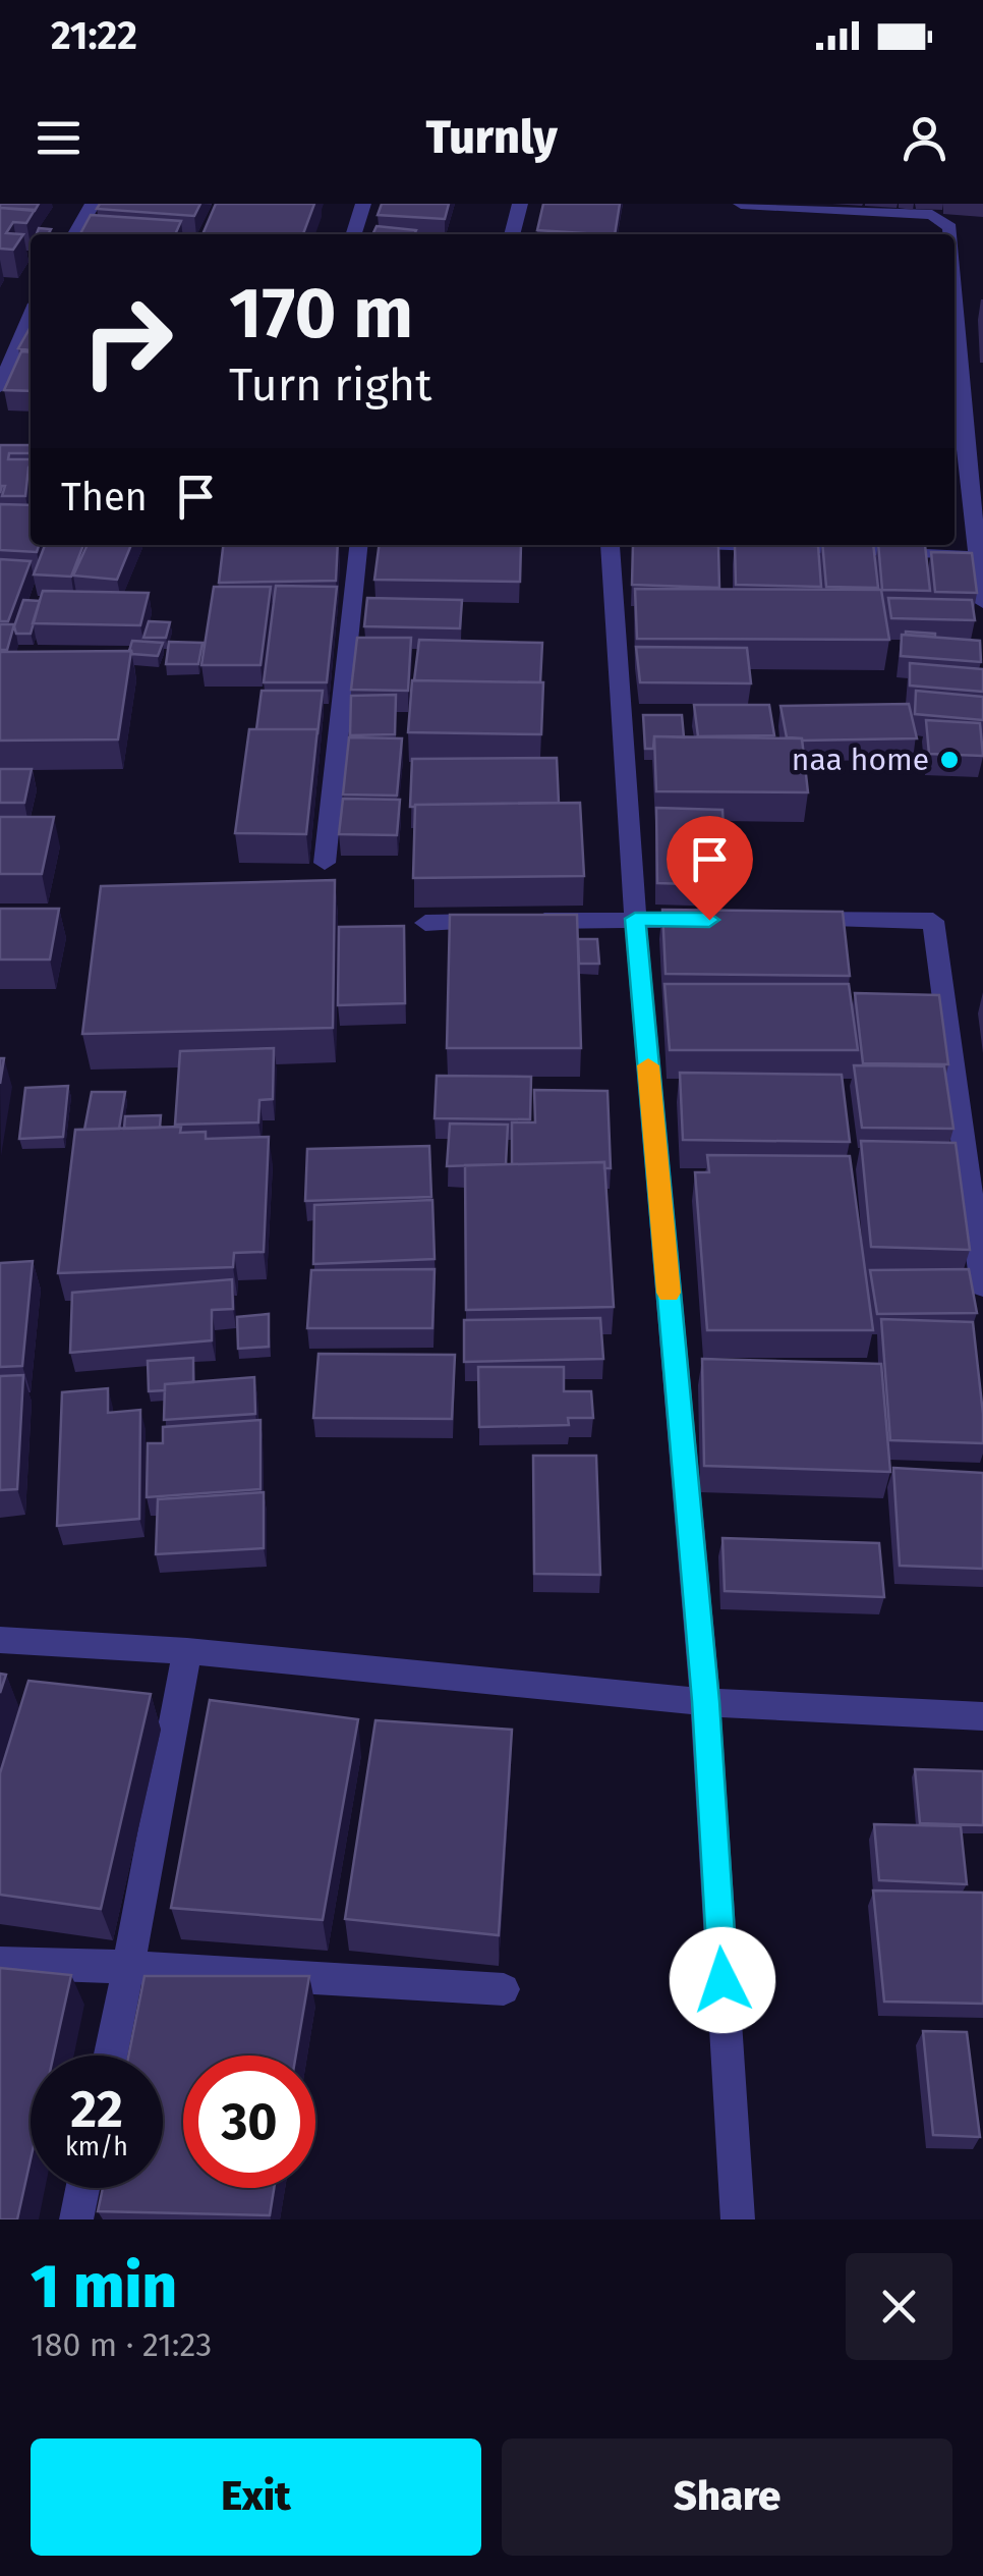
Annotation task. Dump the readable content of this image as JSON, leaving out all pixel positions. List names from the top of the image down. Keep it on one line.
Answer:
{"places":["naa home"],"page":{"status":"21:22","header":"Turnly","turn":["170 m","Turn right"],"then":"Then","speed":"22 km/h","limit":"30","heading":["1 min","180 m · 21:23"],"buttons":["Exit","Share"]}}
